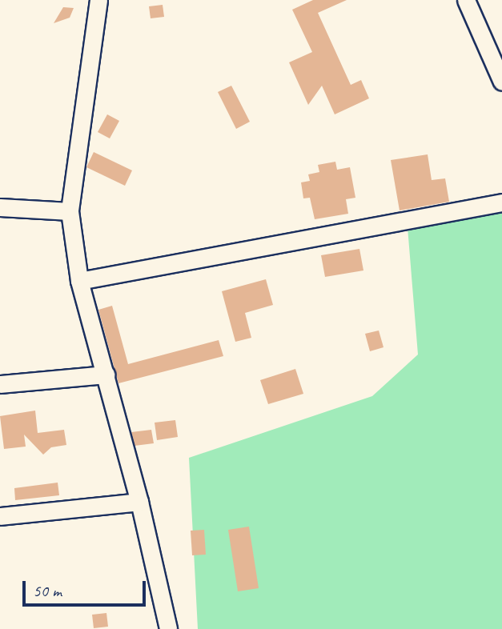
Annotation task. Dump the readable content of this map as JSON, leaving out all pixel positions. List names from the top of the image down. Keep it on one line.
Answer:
{"scale_bar":"50 m"}
